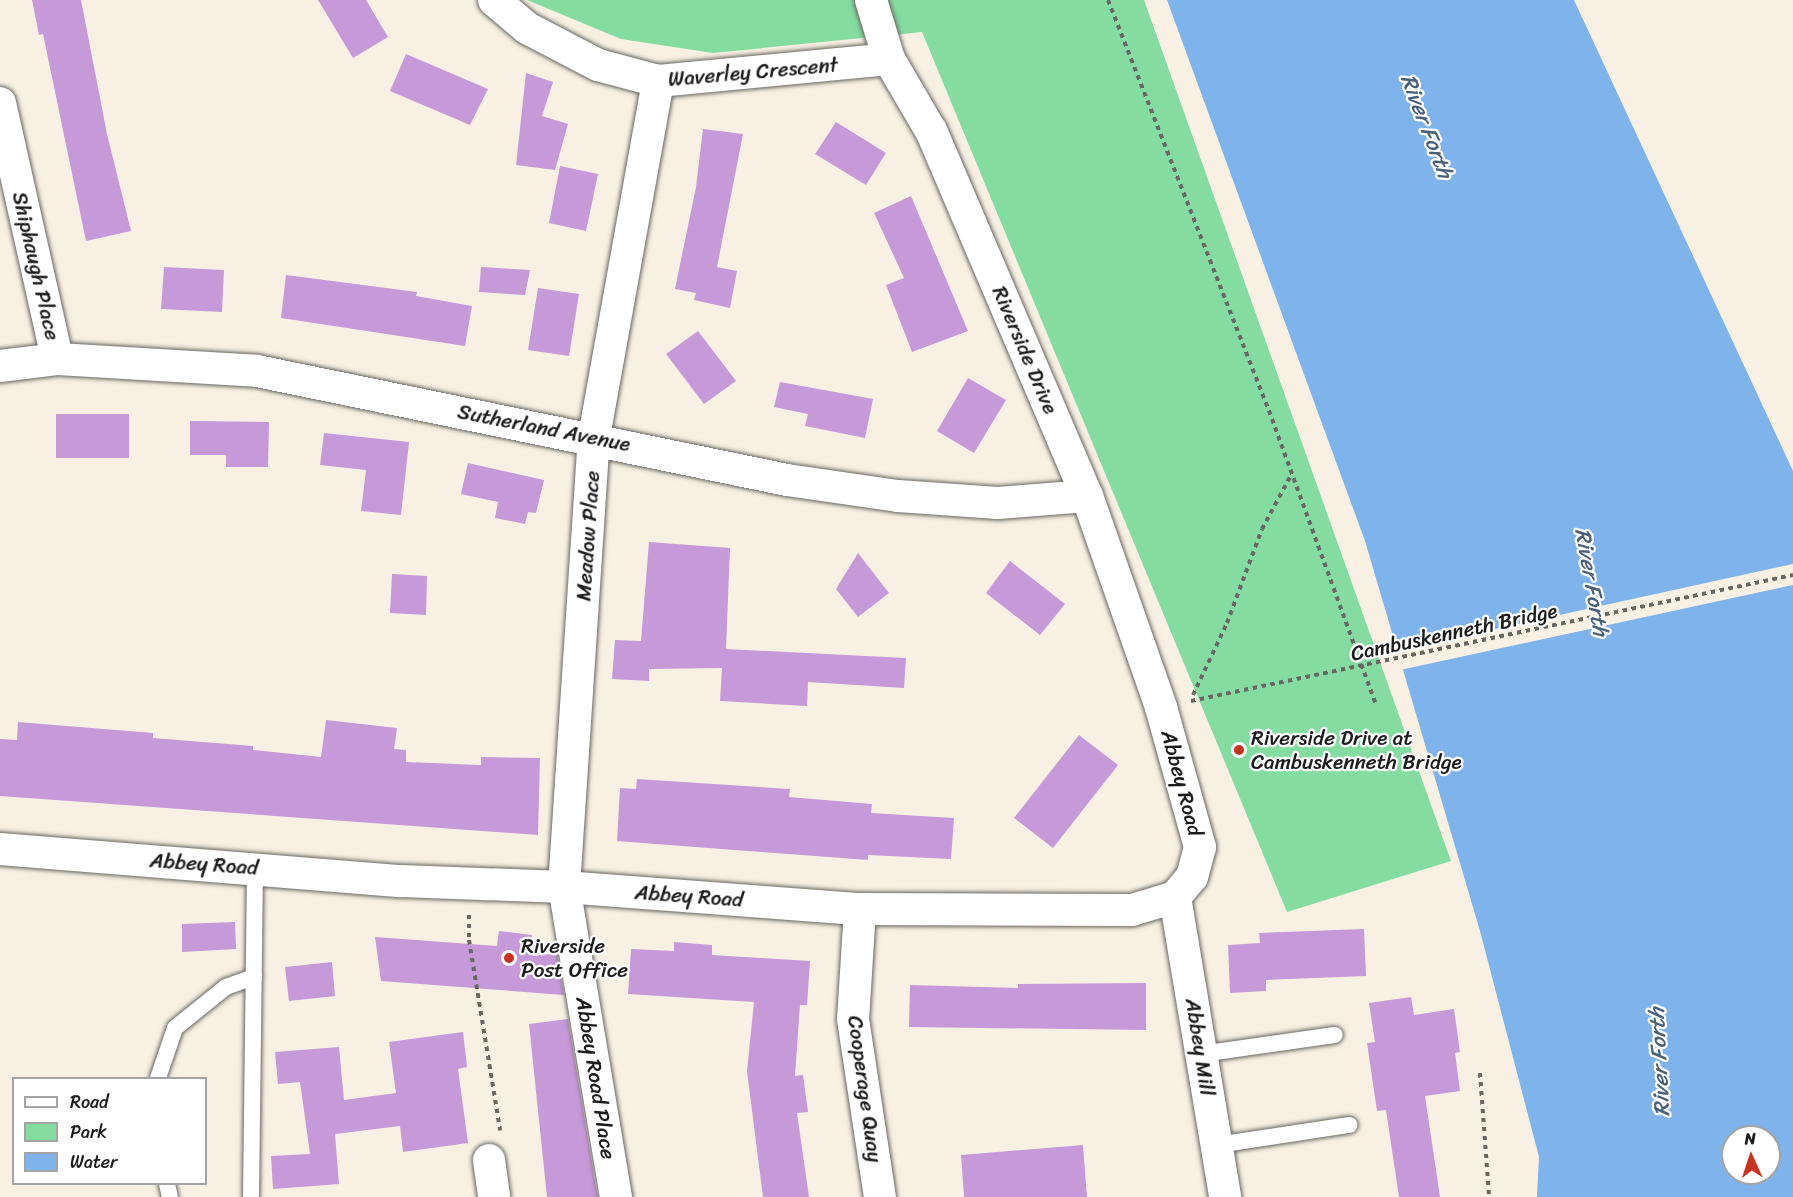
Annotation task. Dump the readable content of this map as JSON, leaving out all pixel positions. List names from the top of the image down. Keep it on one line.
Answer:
{"streets":{"street":["Waverley Crescent","Shiphaugh Place","Riverside Drive","Sutherland Avenue","Meadow Place","Abbey Road","Abbey Mill","Abbey Road Place","Cooperage Quay"],"path":["Cambuskenneth Bridge"]},"crossings":[["Waverley Crescent","Riverside Drive"],["Waverley Crescent","Meadow Place"],["Shiphaugh Place","Sutherland Avenue"],["Riverside Drive","Sutherland Avenue"],["Riverside Drive","Cambuskenneth Bridge"],["Riverside Drive","Abbey Road"],["Sutherland Avenue","Meadow Place"],["Meadow Place","Abbey Road"],["Meadow Place","Abbey Road Place"],["Cambuskenneth Bridge","Abbey Road"],["Abbey Road","Abbey Mill"],["Abbey Road","Abbey Road Place"],["Abbey Road","Cooperage Quay"]],"water":["River Forth"],"places":["Riverside Drive at Cambuskenneth Bridge","Riverside Post Office"],"legend":["Road","Park","Water"],"north":"top"}
